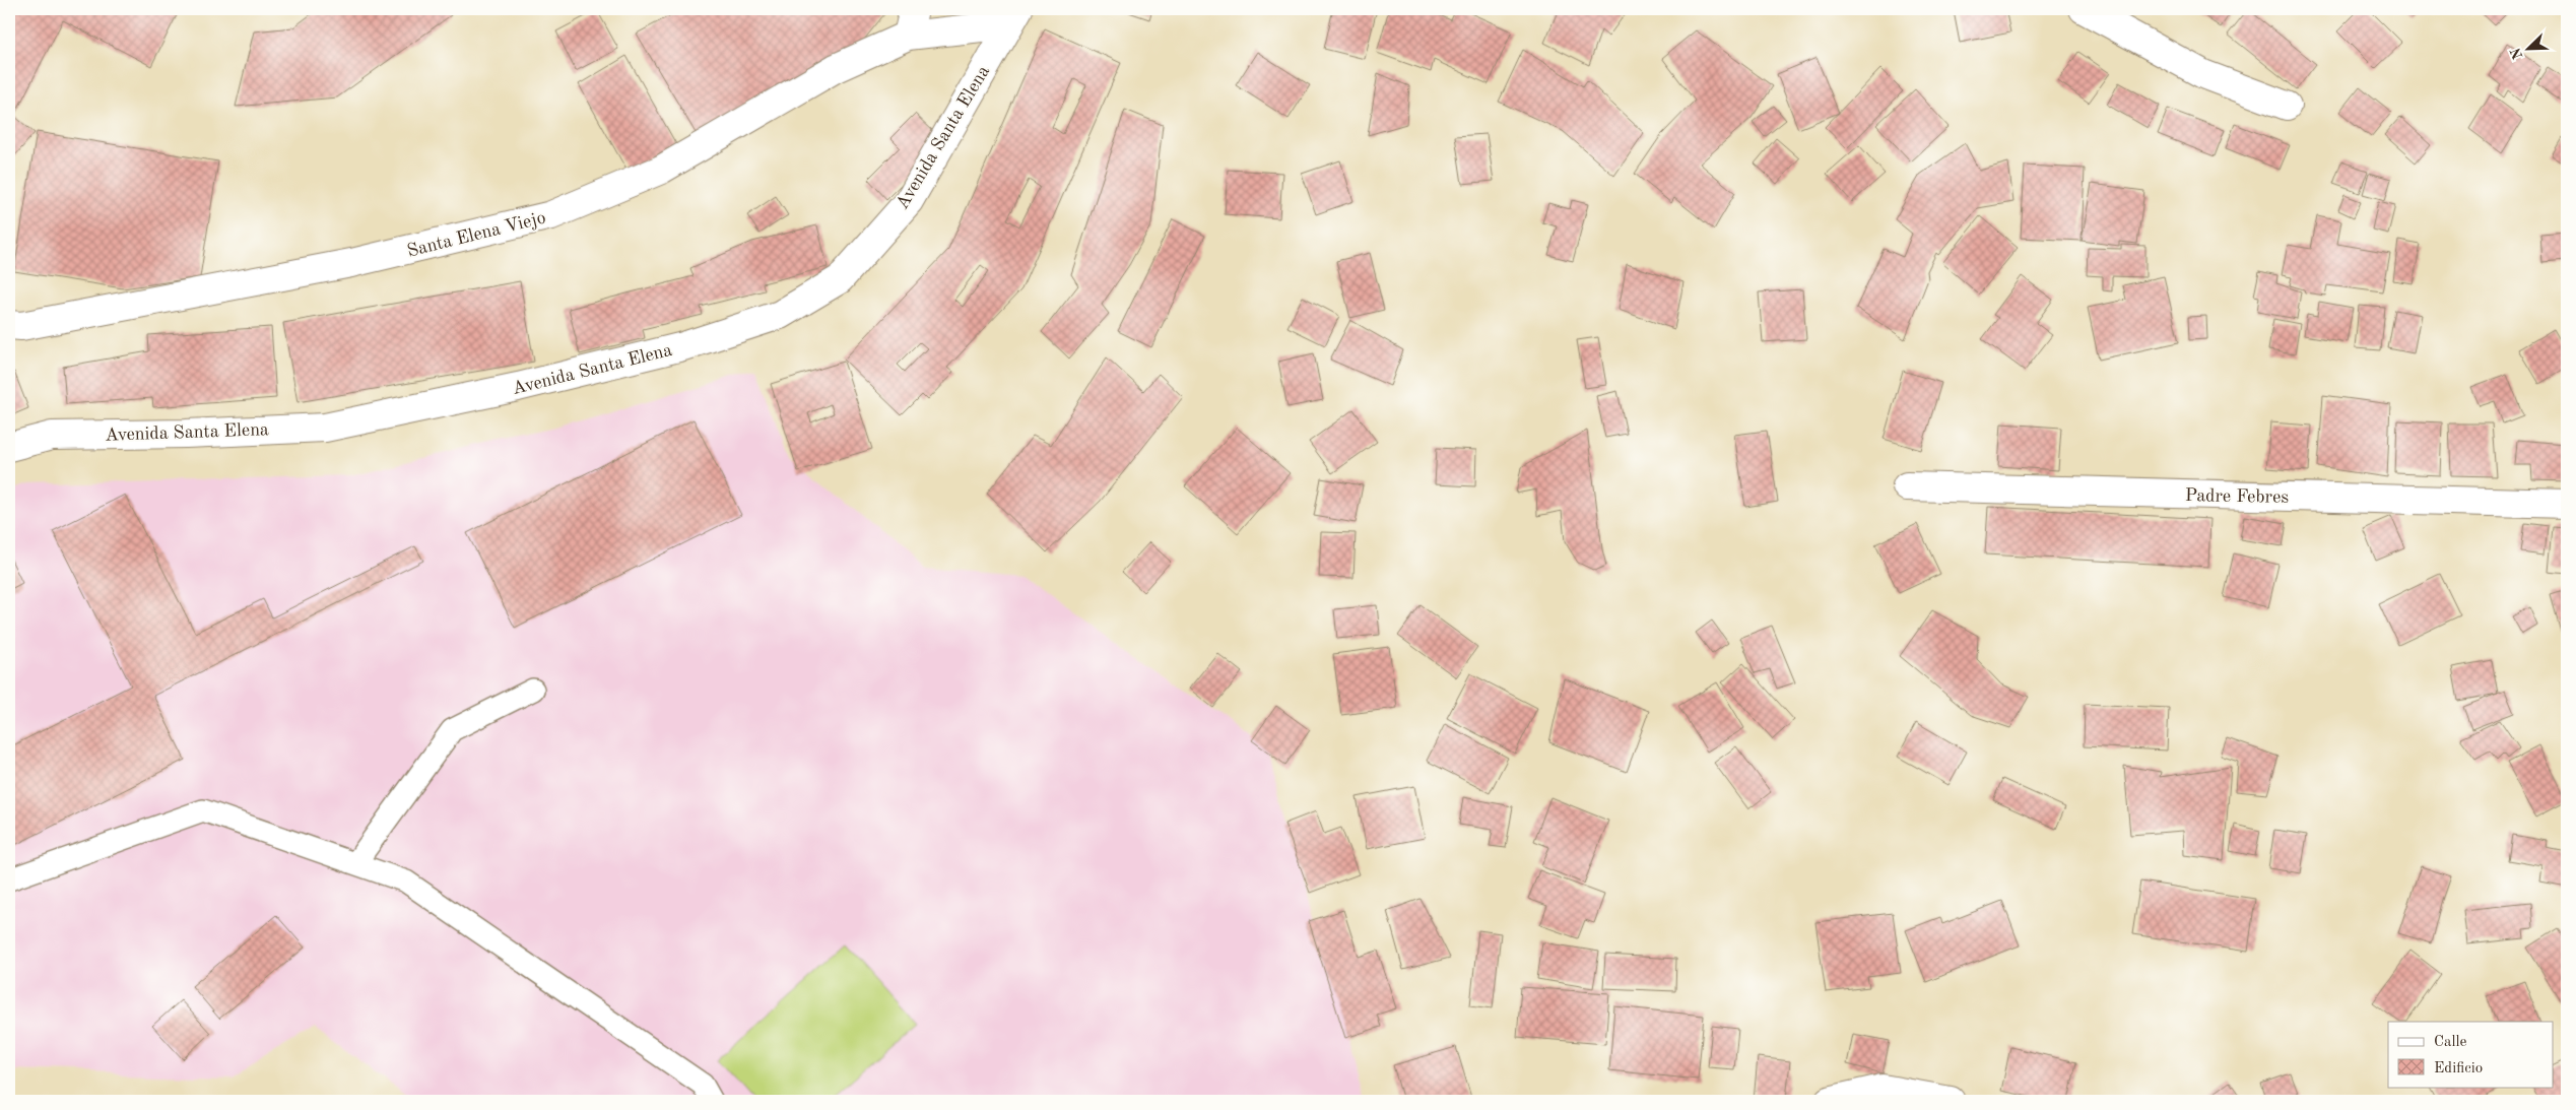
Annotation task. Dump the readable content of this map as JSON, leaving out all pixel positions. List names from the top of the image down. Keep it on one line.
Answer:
{"streets":{"street":["Avenida Santa Elena","Santa Elena Viejo","Padre Febres"]},"crossings":[["Avenida Santa Elena","Santa Elena Viejo"]],"legend":["Calle","Edificio"],"north":"bottom left"}
